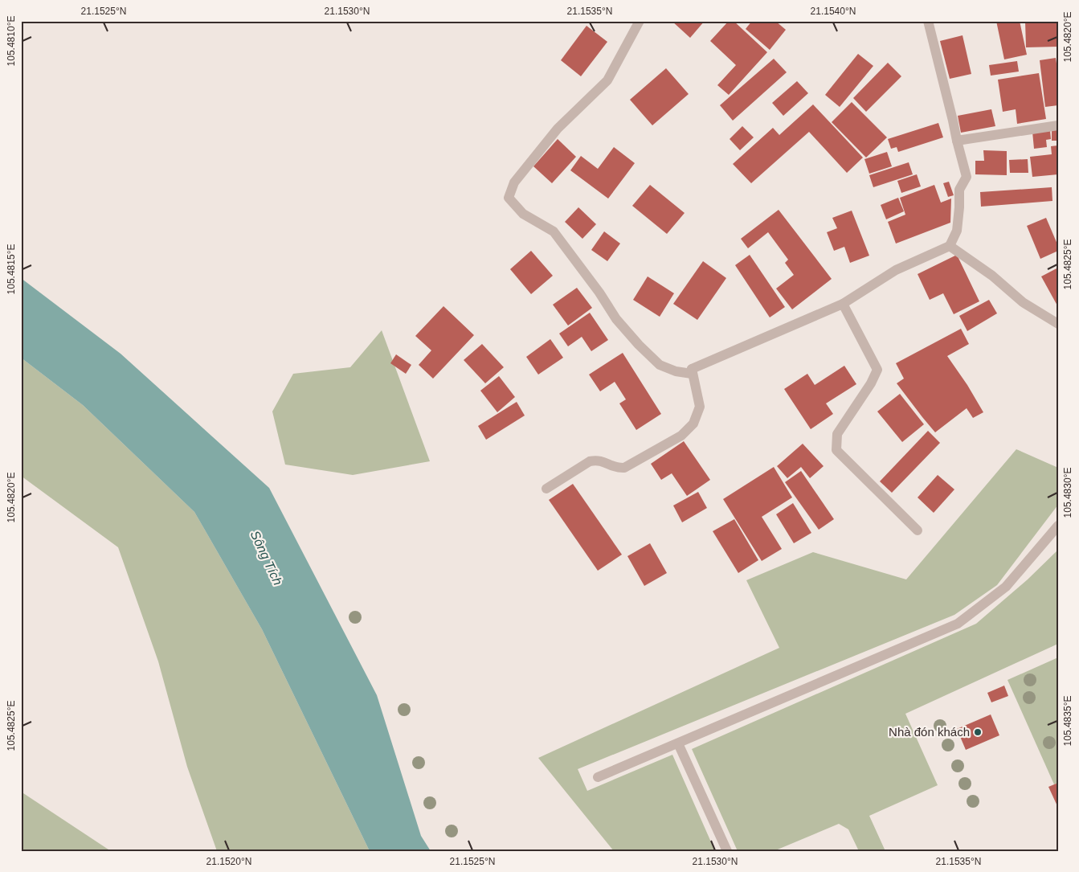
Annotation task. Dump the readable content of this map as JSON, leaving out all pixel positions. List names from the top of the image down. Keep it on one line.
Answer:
{"water":["Sông Tích"],"places":["Nhà đón khách"],"coordinates":["21.1525°N","21.1530°N","21.1535°N","21.1540°N","105.4820°E","105.4810°E","105.4825°E","105.4815°E","105.4830°E","105.4835°E","21.1520°N"]}
